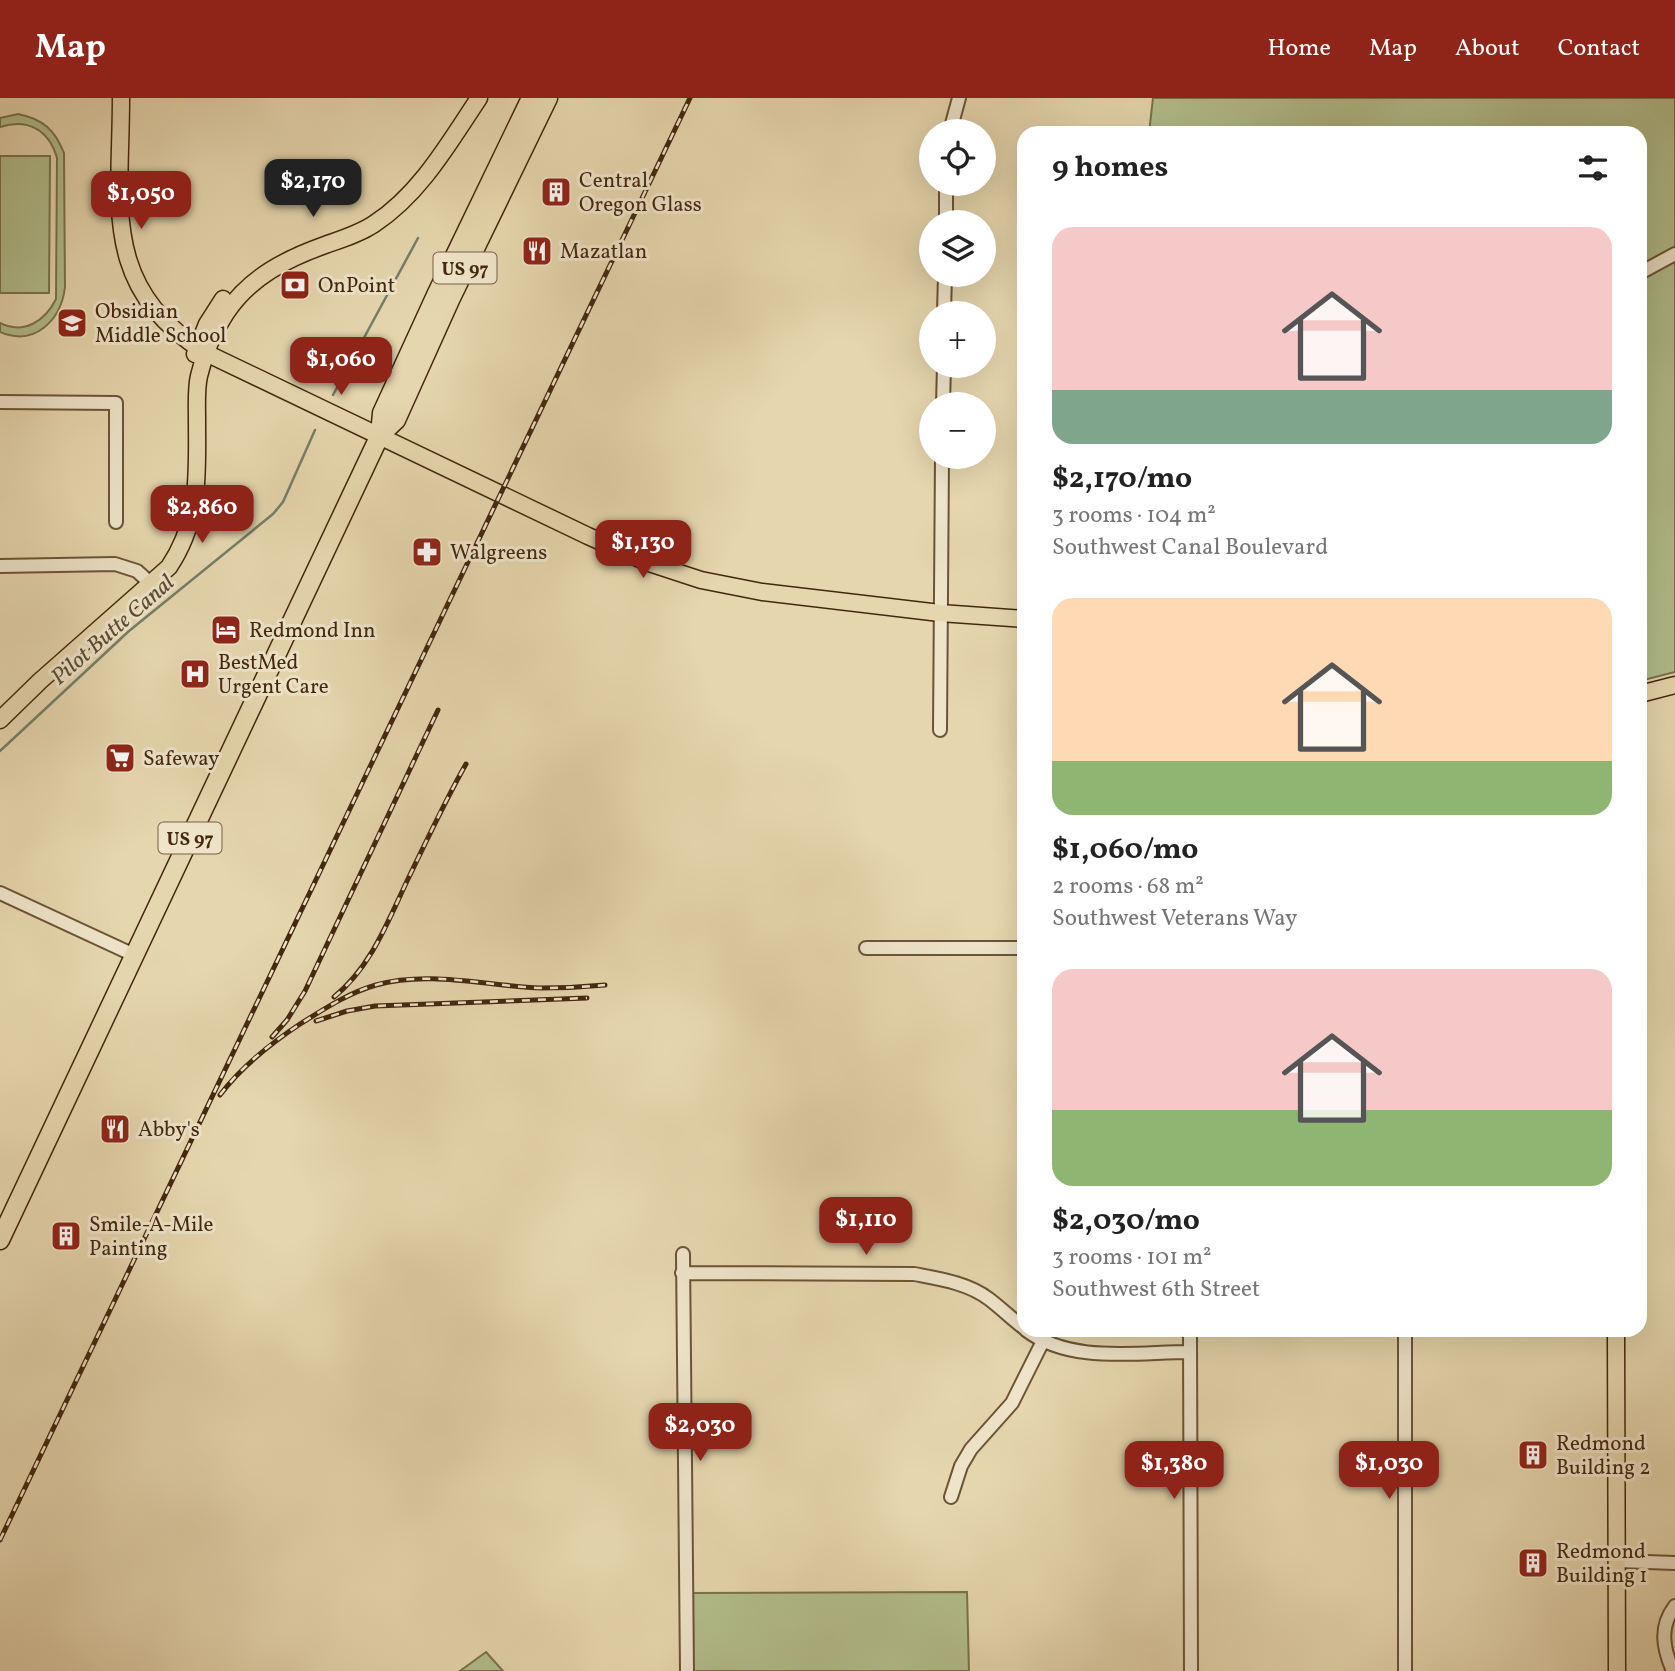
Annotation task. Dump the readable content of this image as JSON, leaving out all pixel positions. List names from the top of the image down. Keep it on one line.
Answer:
{"streets":{"highway":["US 97"]},"water":["Pilot Butte Canal"],"places":{"building":["Central Oregon Glass","Smile-A-Mile Painting","Redmond Building 2","Redmond Building 1"],"restaurant":["Mazatlan","Abby's"],"bank":["OnPoint"],"school or university":["Obsidian Middle School"],"pharmacy":["Walgreens"],"hotel":["Redmond Inn"],"hospital":["BestMed Urgent Care"],"supermarket":["Safeway"]},"page":{"header":"Map","nav":["Home","Map","About","Contact"],"map_buttons":["+","−"],"heading":"9 homes","price":["$2,170","$1,050","$1,060","$2,860","$1,130","$1,110","$2,030","$1,380","$1,030"],"list":[{"name":"$2,170/mo","note":"3 rooms · 104 m² · Southwest Canal Boulevard"},{"name":"$1,060/mo","note":"2 rooms · 68 m² · Southwest Veterans Way"},{"name":"$2,030/mo","note":"3 rooms · 101 m² · Southwest 6th Street"}]}}
